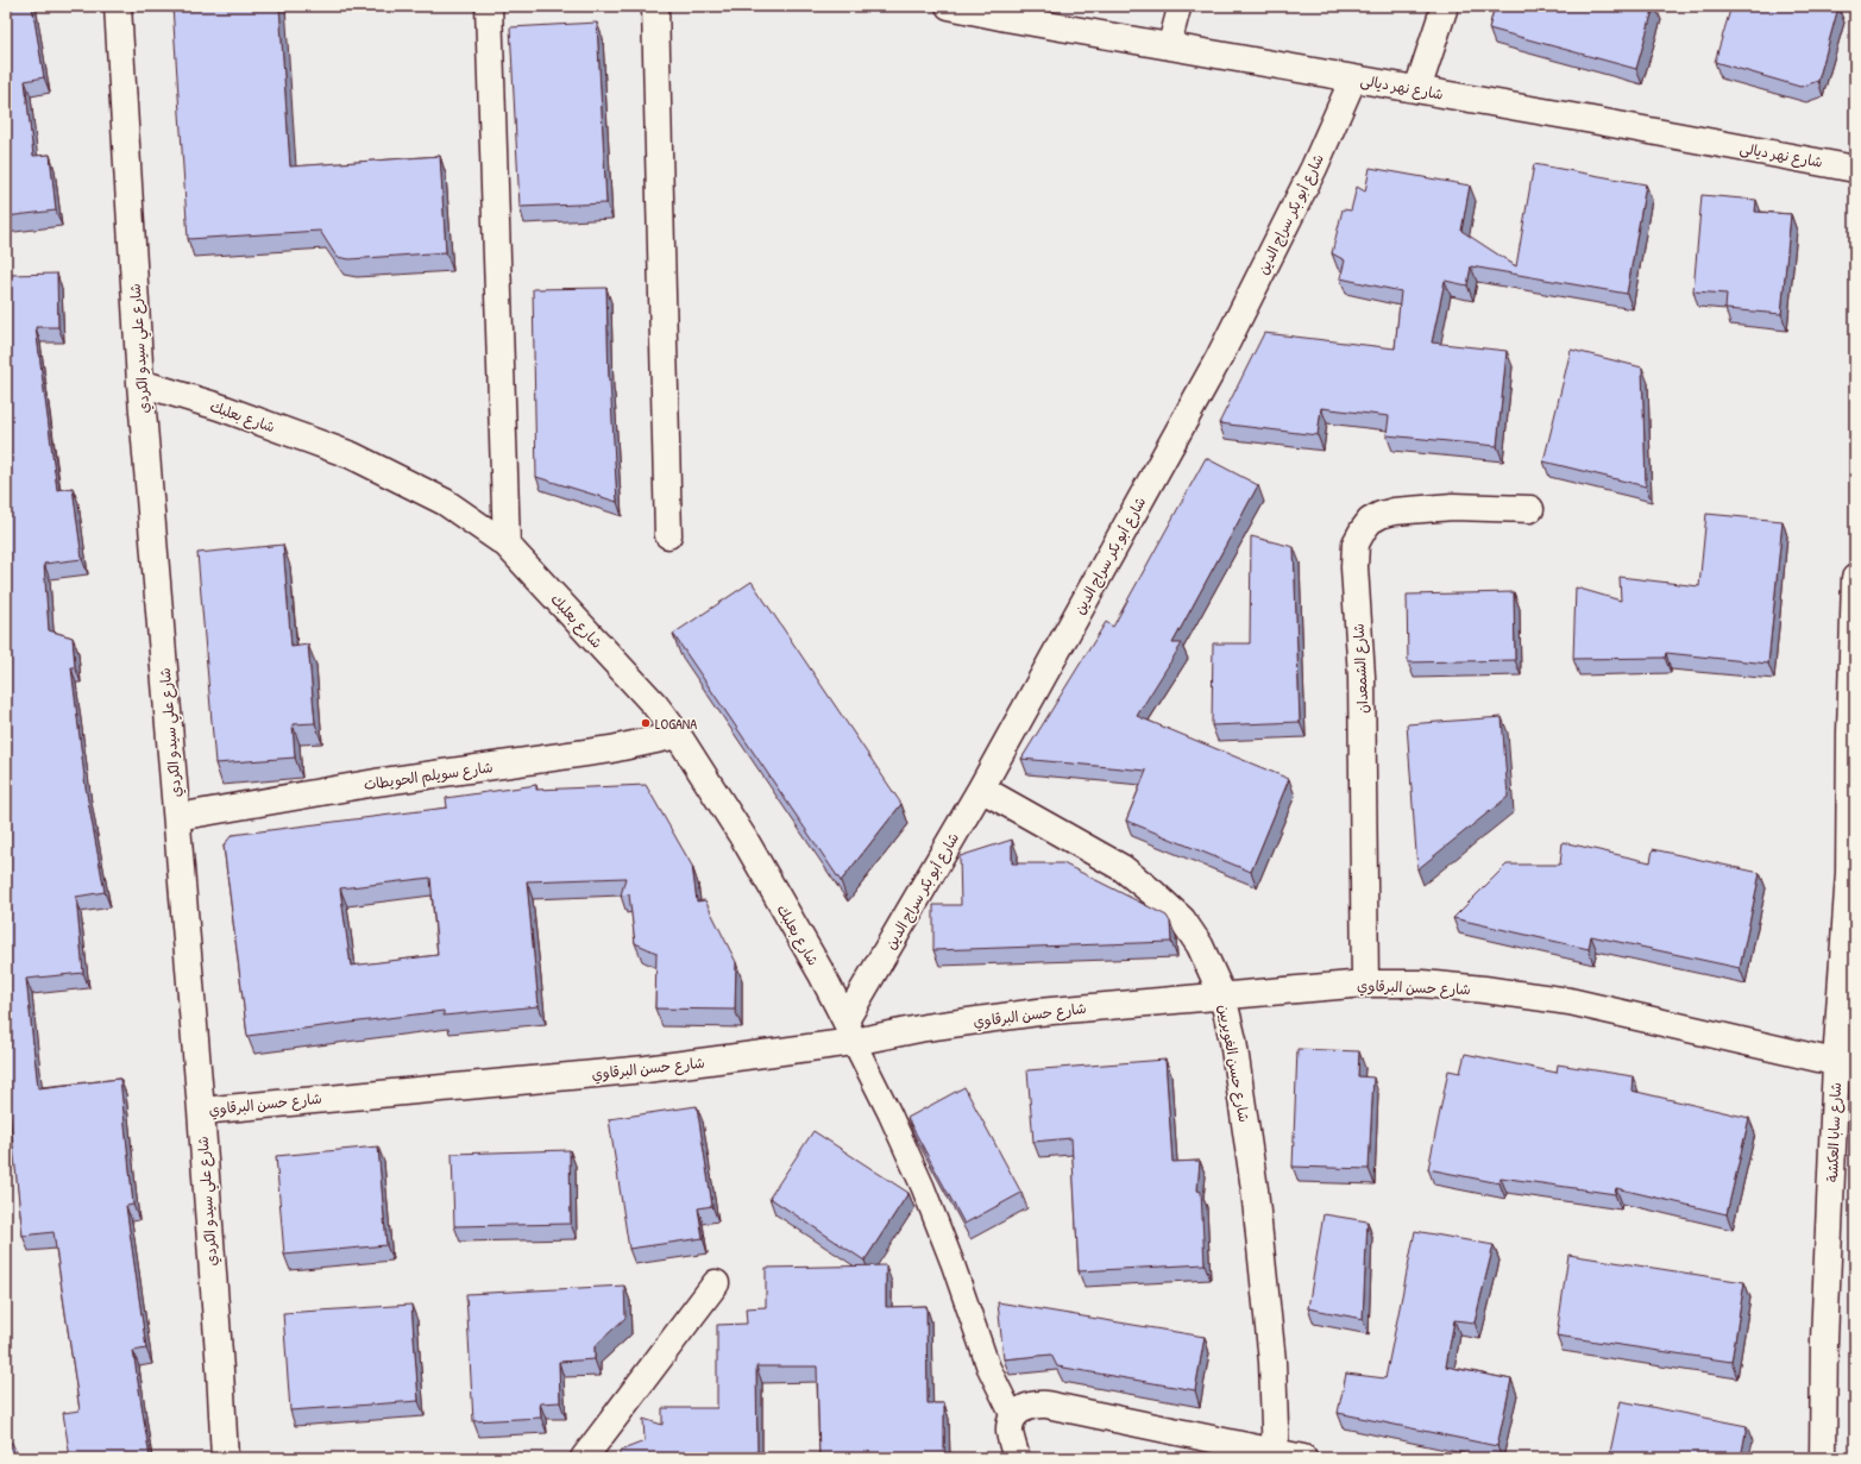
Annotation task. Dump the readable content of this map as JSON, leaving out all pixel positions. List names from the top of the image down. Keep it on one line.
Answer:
{"streets":{"street":["شارع نهر ديالى","شارع أبو بكر سراج الدين","شارع علي سيدو الكردي","شارع بعلبك","شارع الشمعدان","شارع سويلم الحويطات","شارع حسن البرقاوي","شارع حسن الغويريين","شارع سابا العكشة"]},"crossings":[["شارع نهر ديالى","شارع أبو بكر سراج الدين"],["شارع أبو بكر سراج الدين","شارع بعلبك"],["شارع أبو بكر سراج الدين","شارع حسن البرقاوي"],["شارع أبو بكر سراج الدين","شارع حسن الغويريين"],["شارع علي سيدو الكردي","شارع بعلبك"],["شارع علي سيدو الكردي","شارع سويلم الحويطات"],["شارع علي سيدو الكردي","شارع حسن البرقاوي"],["شارع بعلبك","شارع سويلم الحويطات"],["شارع بعلبك","شارع حسن البرقاوي"],["شارع الشمعدان","شارع حسن البرقاوي"],["شارع حسن البرقاوي","شارع حسن الغويريين"],["شارع حسن البرقاوي","شارع سابا العكشة"]],"places":["LOGANA"]}
